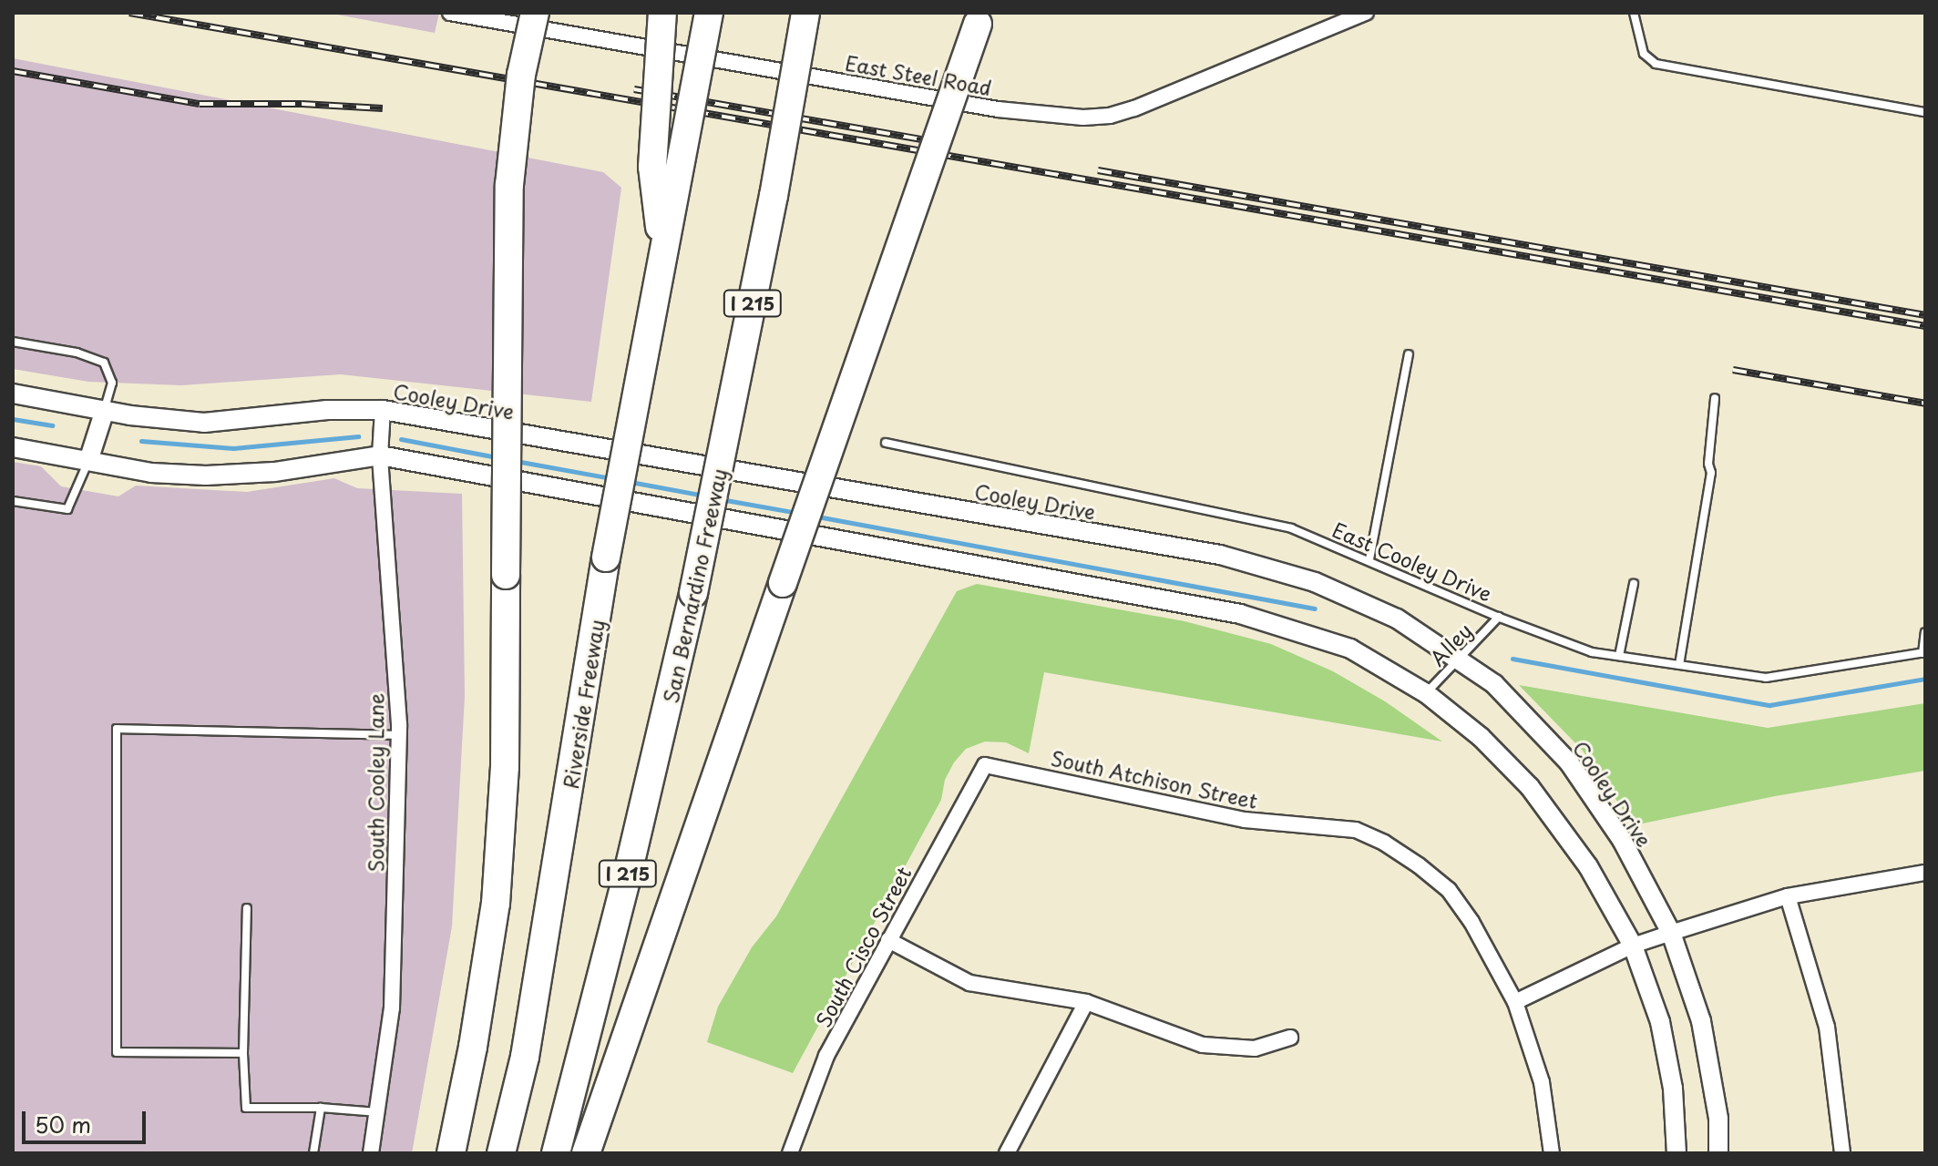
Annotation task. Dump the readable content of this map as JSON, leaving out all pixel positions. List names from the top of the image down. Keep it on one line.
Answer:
{"streets":{"highway":["I 215","San Bernardino Freeway","Riverside Freeway"],"street":["East Steel Road","Cooley Drive","South Atchison Street","South Cooley Lane","South Cisco Street"],"lane":["East Cooley Drive","Alley"]},"crossings":[["Cooley Drive","Alley"],["Cooley Drive","South Cooley Lane"],["East Cooley Drive","Alley"],["South Atchison Street","South Cisco Street"]],"scale_bar":"50 m"}
